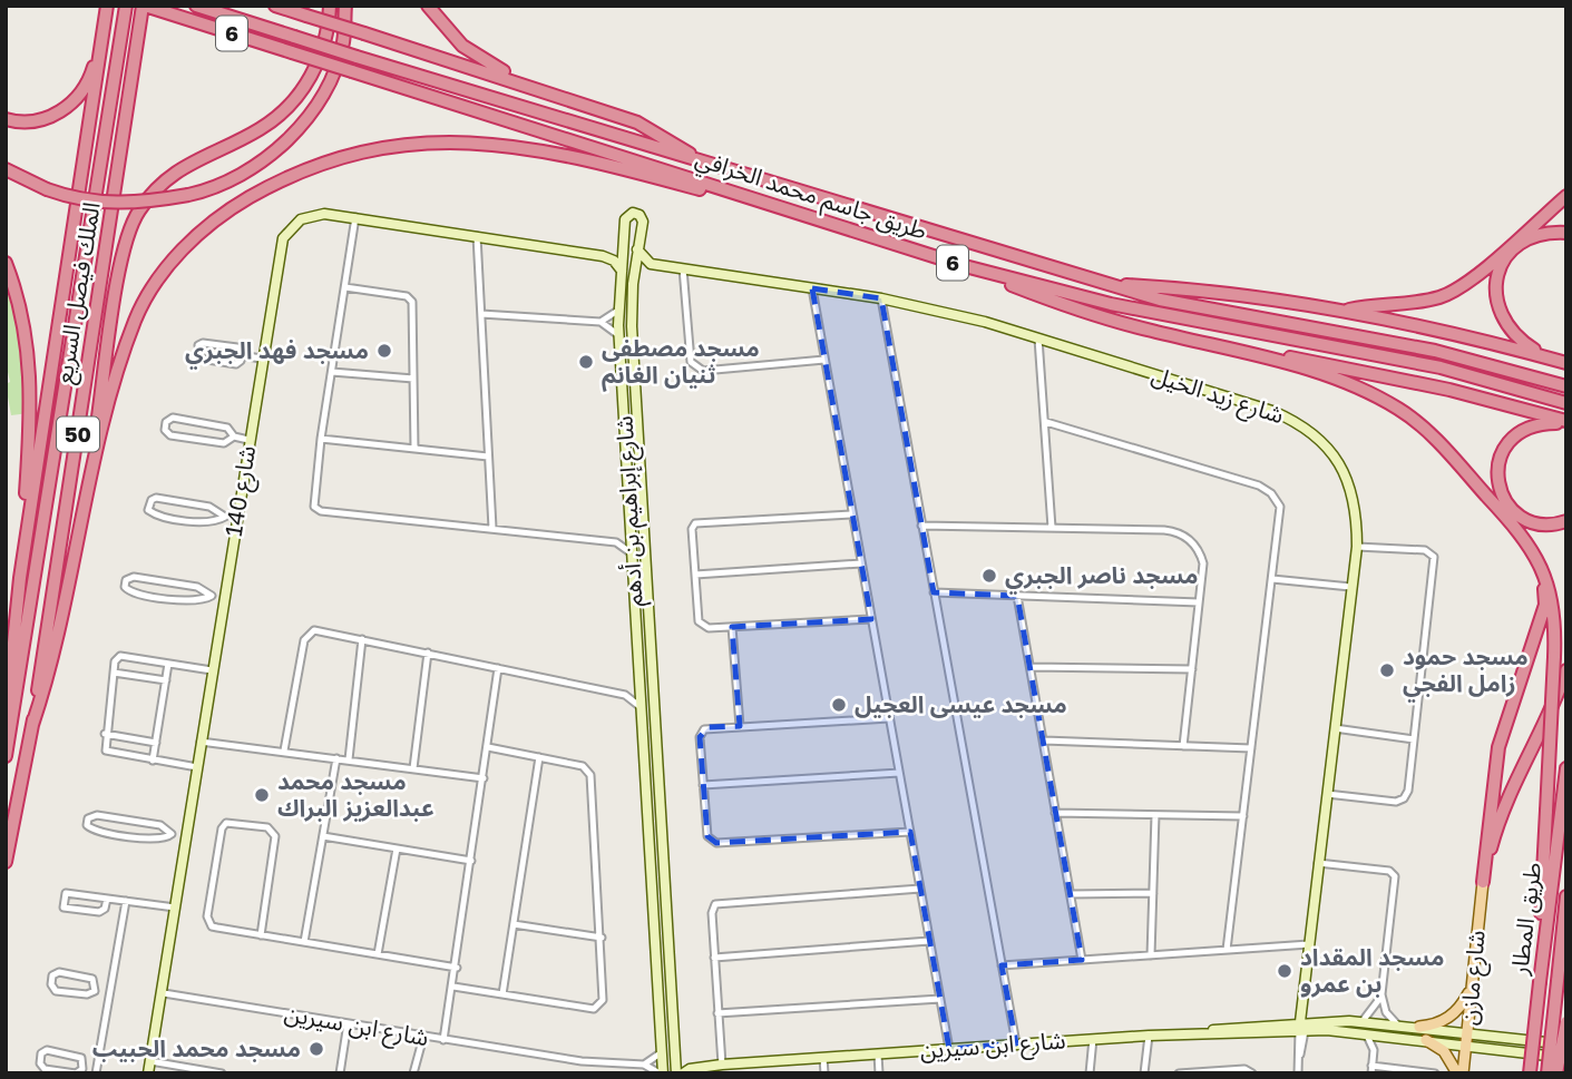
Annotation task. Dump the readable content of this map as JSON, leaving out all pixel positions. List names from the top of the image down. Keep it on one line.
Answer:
{"streets":{"highway":["6","طريق جاسم محمد الخرافي","الملك فيصل السريع","50","طريق المطار"],"main road":["شارع مازن"],"street":["شارع زيد الخيل","شارع 140","شارع إبراهيم بن أدهم","شارع ابن سيرين"]},"crossings":[["طريق جاسم محمد الخرافي","الملك فيصل السريع"],["شارع زيد الخيل","شارع ابن سيرين"],["شارع 140","شارع إبراهيم بن أدهم"],["شارع 140","شارع ابن سيرين"],["شارع إبراهيم بن أدهم","شارع ابن سيرين"],["شارع مازن","شارع ابن سيرين"]],"places":["مسجد فهد الجبري","مسجد مصطفى ثنيان الغانم","مسجد ناصر الجبري","مسجد حمود زامل الفجي","مسجد عيسى العجيل","مسجد محمد عبدالعزيز البراك","مسجد المقداد بن عمرو","مسجد محمد الحبيب"]}
